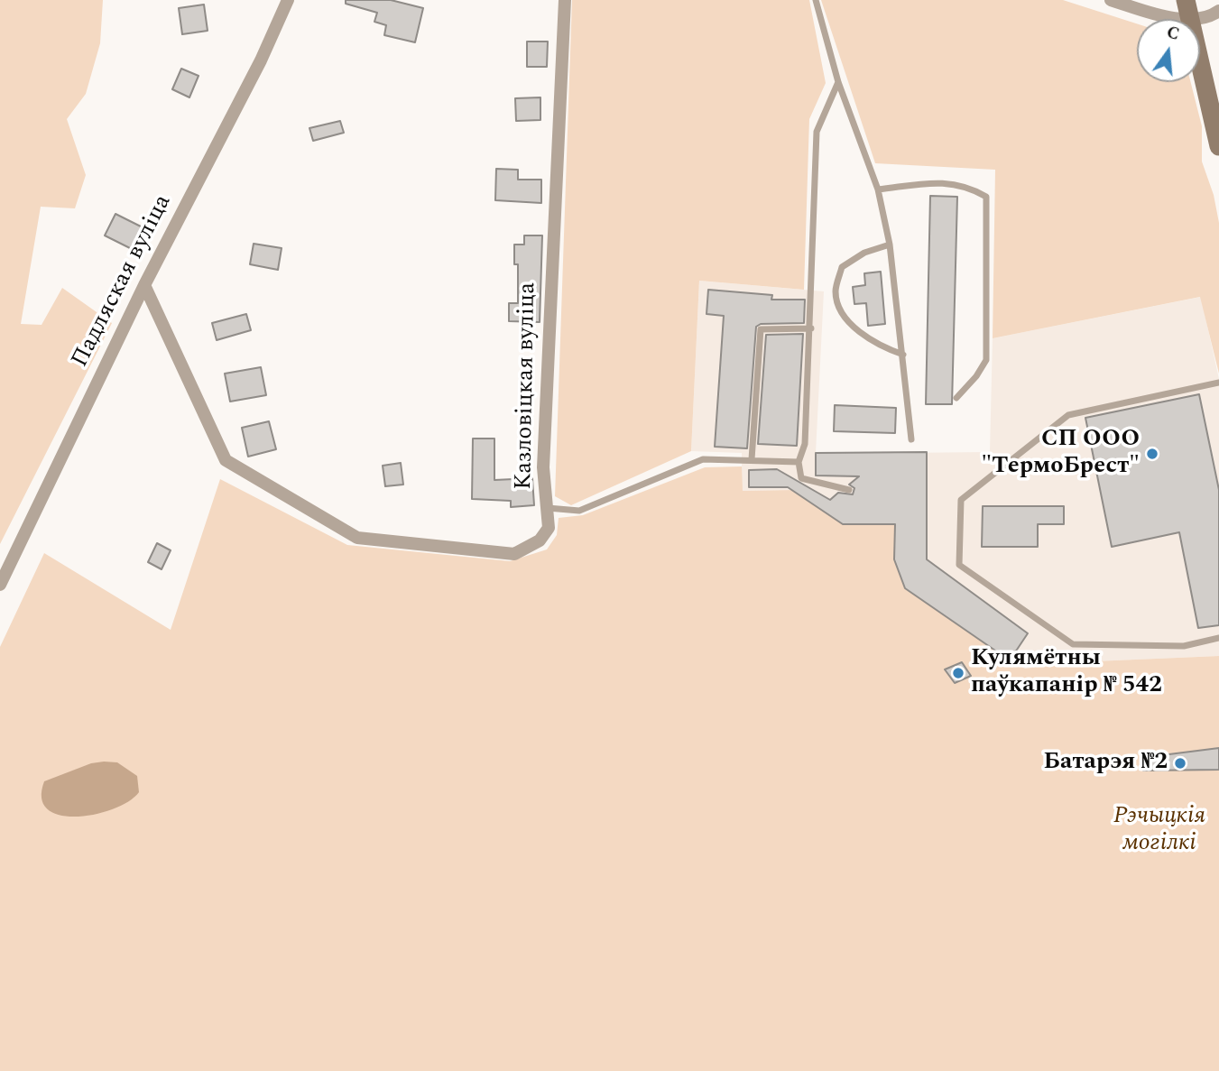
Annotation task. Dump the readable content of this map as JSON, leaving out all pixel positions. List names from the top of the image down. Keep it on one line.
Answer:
{"streets":{"street":["Падляская вуліца","Казловіцкая вуліца"]},"crossings":[["Падляская вуліца","Казловіцкая вуліца"]],"parks":["Рэчыцкія могілкі"],"places":["СП ООО \"ТермоБрест\"","Кулямётны паўкапанір № 542","Батарэя №2"],"north":"top"}
